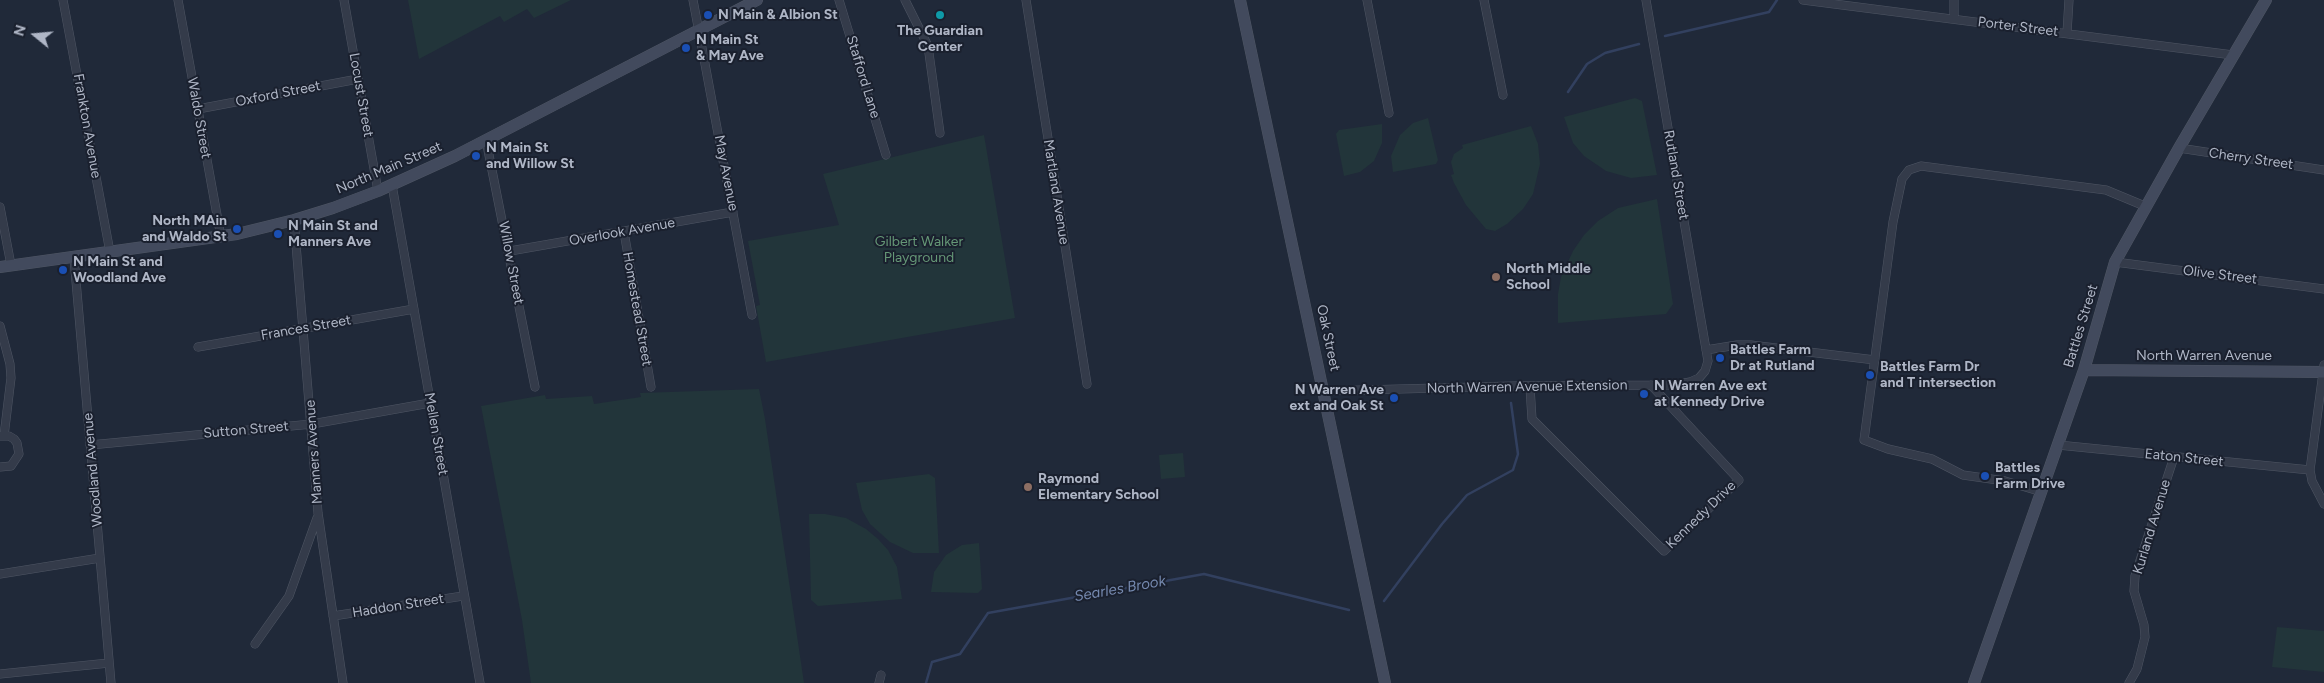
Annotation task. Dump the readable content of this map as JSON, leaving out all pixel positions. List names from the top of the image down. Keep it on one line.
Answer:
{"streets":{"main road":["North Main Street","Battles Street","Oak Street","North Warren Avenue"],"street":["Porter Street","Stafford Lane","Oxford Street","Locust Street","Waldo Street","Frankton Avenue","Cherry Street","May Avenue","Rutland Street","Martland Avenue","Overlook Avenue","Willow Street","Olive Street","Homestead Street","Frances Street","North Warren Avenue Extension","Sutton Street","Mellen Street","Manners Avenue","Eaton Street","Woodland Avenue","Kennedy Drive","Kurland Avenue","Haddon Street"]},"crossings":[["Porter Street","Battles Street"],["Oxford Street","Locust Street"],["Oxford Street","Waldo Street"],["Locust Street","North Main Street"],["Waldo Street","North Main Street"],["Frankton Avenue","North Main Street"],["Cherry Street","Battles Street"],["North Main Street","May Avenue"],["North Main Street","Willow Street"],["North Main Street","Mellen Street"],["North Main Street","Manners Avenue"],["North Main Street","Woodland Avenue"],["May Avenue","Overlook Avenue"],["Rutland Street","North Warren Avenue Extension"],["Overlook Avenue","Willow Street"],["Overlook Avenue","Homestead Street"],["Olive Street","Battles Street"],["Battles Street","North Warren Avenue"],["Battles Street","Eaton Street"],["Frances Street","Mellen Street"],["Frances Street","Manners Avenue"],["Oak Street","North Warren Avenue Extension"],["North Warren Avenue Extension","Kennedy Drive"],["Sutton Street","Mellen Street"],["Sutton Street","Manners Avenue"],["Sutton Street","Woodland Avenue"],["Mellen Street","Haddon Street"],["Manners Avenue","Haddon Street"],["Eaton Street","Kurland Avenue"]],"water":["Searles Brook"],"parks":["Gilbert Walker Playground"],"places":["N Main & Albion St","The Guardian Center","N Main St & May Ave","N Main St and Willow St","North MAin and Waldo St","N Main St and Manners Ave","N Main St and Woodland Ave","North Middle School","Battles Farm Dr at Rutland","Battles Farm Dr and T intersection","N Warren Ave ext at Kennedy Drive","N Warren Ave ext and Oak St","Battles Farm Drive","Raymond Elementary School"],"north":"left"}
